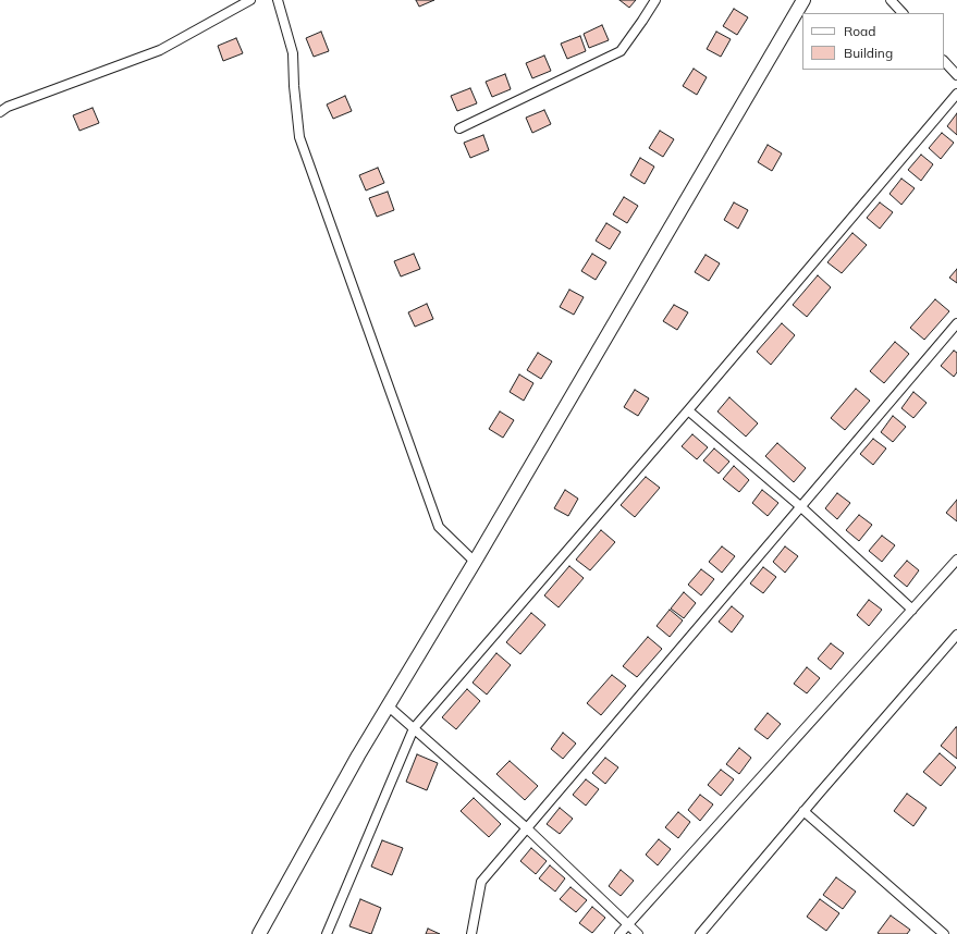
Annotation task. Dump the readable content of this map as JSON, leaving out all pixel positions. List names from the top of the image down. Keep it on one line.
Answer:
{"legend":["Road","Building"]}
